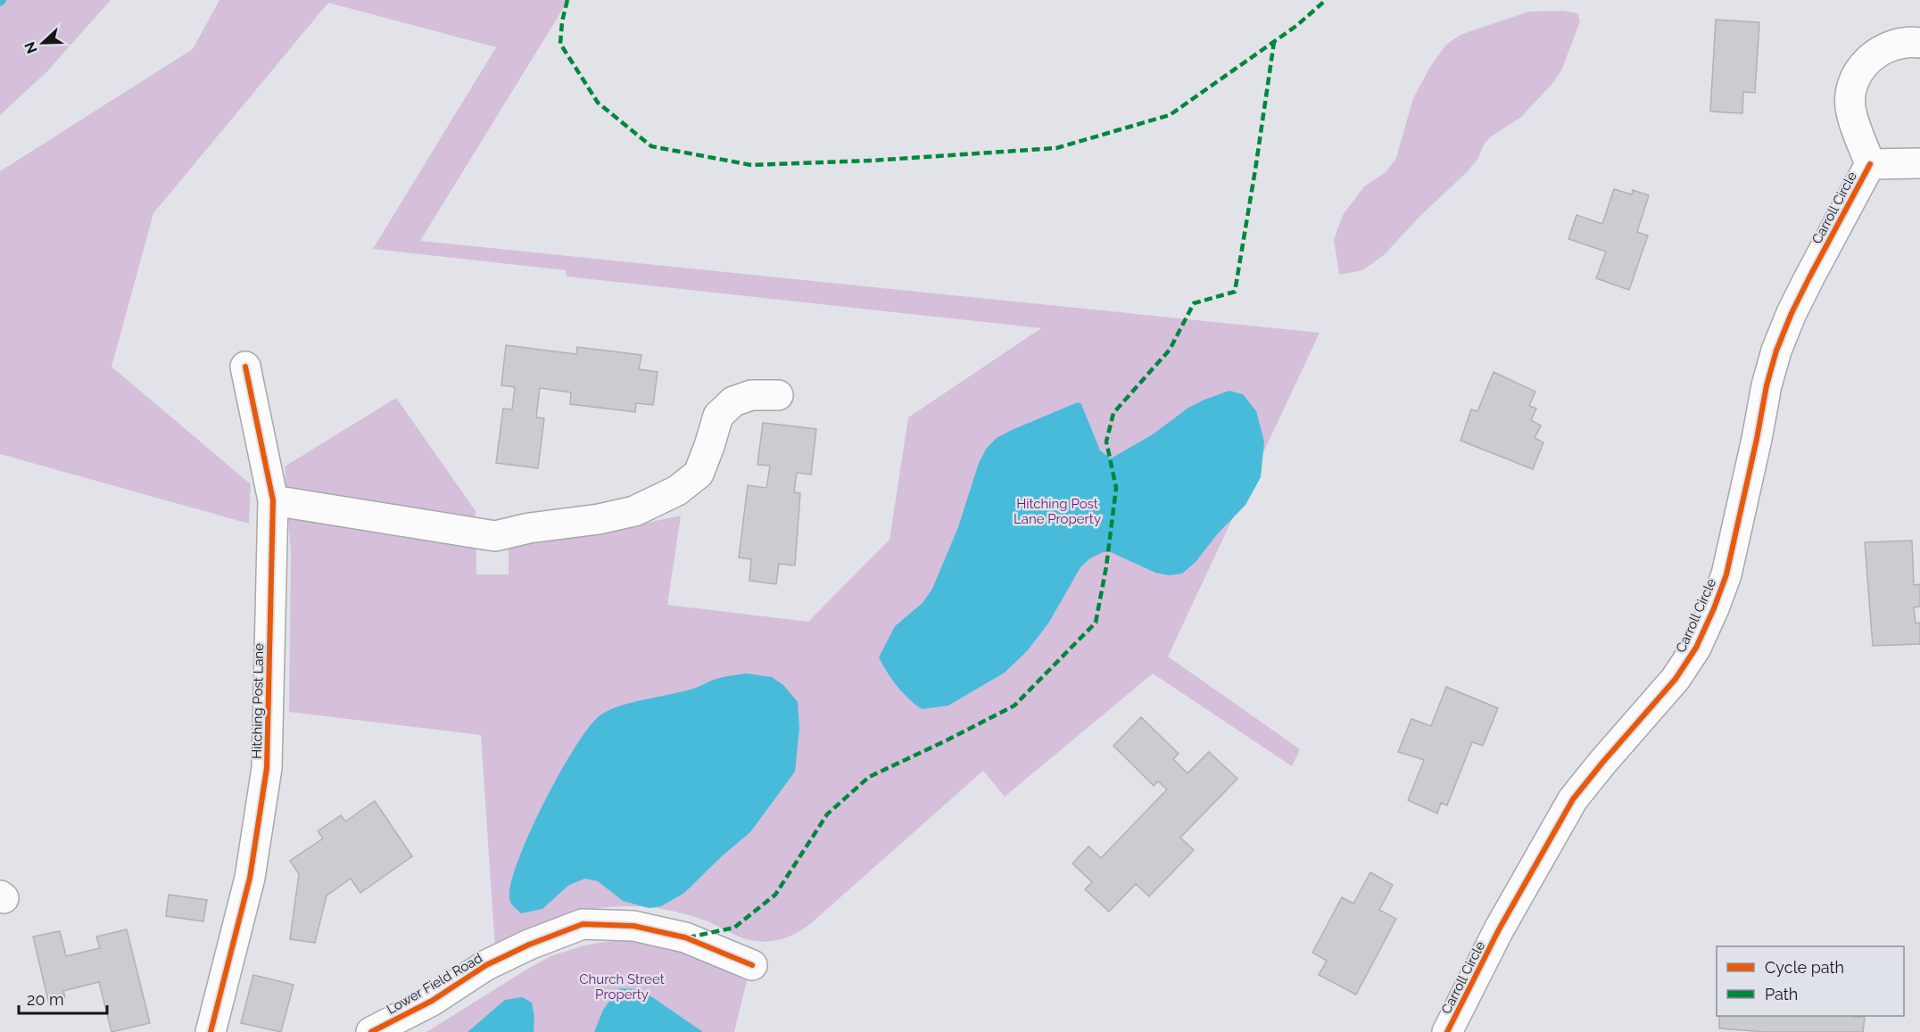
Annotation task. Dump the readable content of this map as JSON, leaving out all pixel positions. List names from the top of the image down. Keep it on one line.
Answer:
{"streets":{"street":["Carroll Circle","Hitching Post Lane","Lower Field Road"]},"parks":["Hitching Post Lane Property","Church Street Property"],"legend":["Cycle path","Path"],"scale_bar":"20 m","north":"left"}
